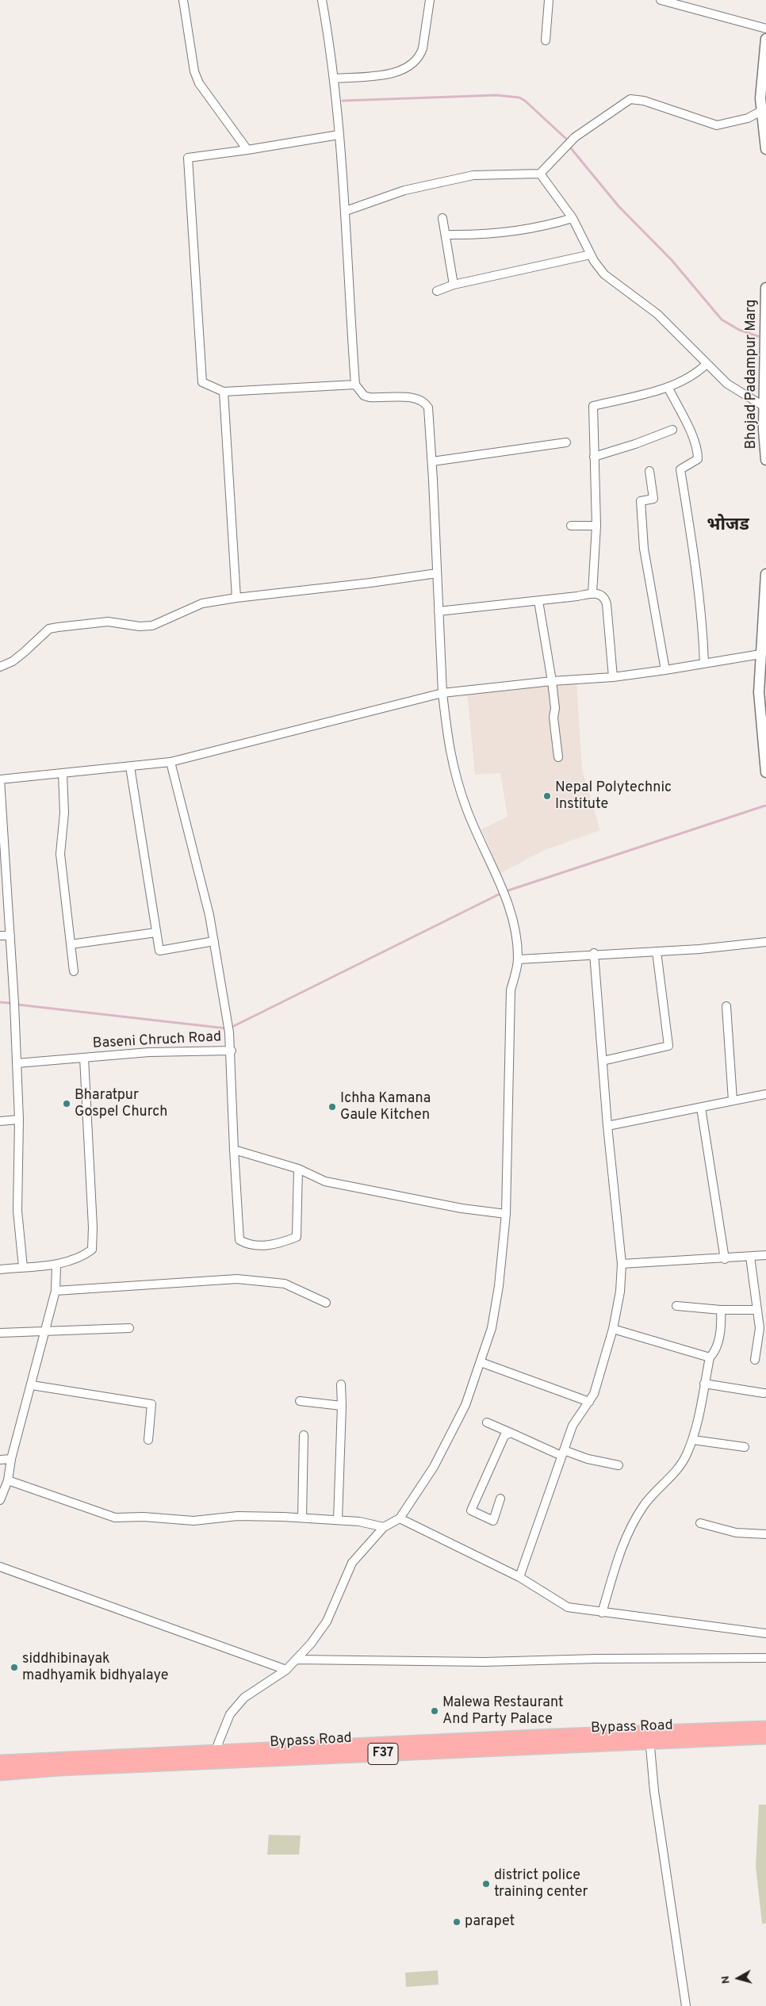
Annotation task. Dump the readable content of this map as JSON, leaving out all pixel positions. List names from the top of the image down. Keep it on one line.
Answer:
{"streets":{"highway":["Bypass Road","F37"],"street":["Bhojad Padampur Marg","Baseni Chruch Road"]},"districts":["भोजड"],"places":["Nepal Polytechnic Institute","Bharatpur Gospel Church","Ichha Kamana Gaule Kitchen","siddhibinayak madhyamik bidhyalaye","Malewa Restaurant And Party Palace","district police training center","parapet"],"north":"left"}
